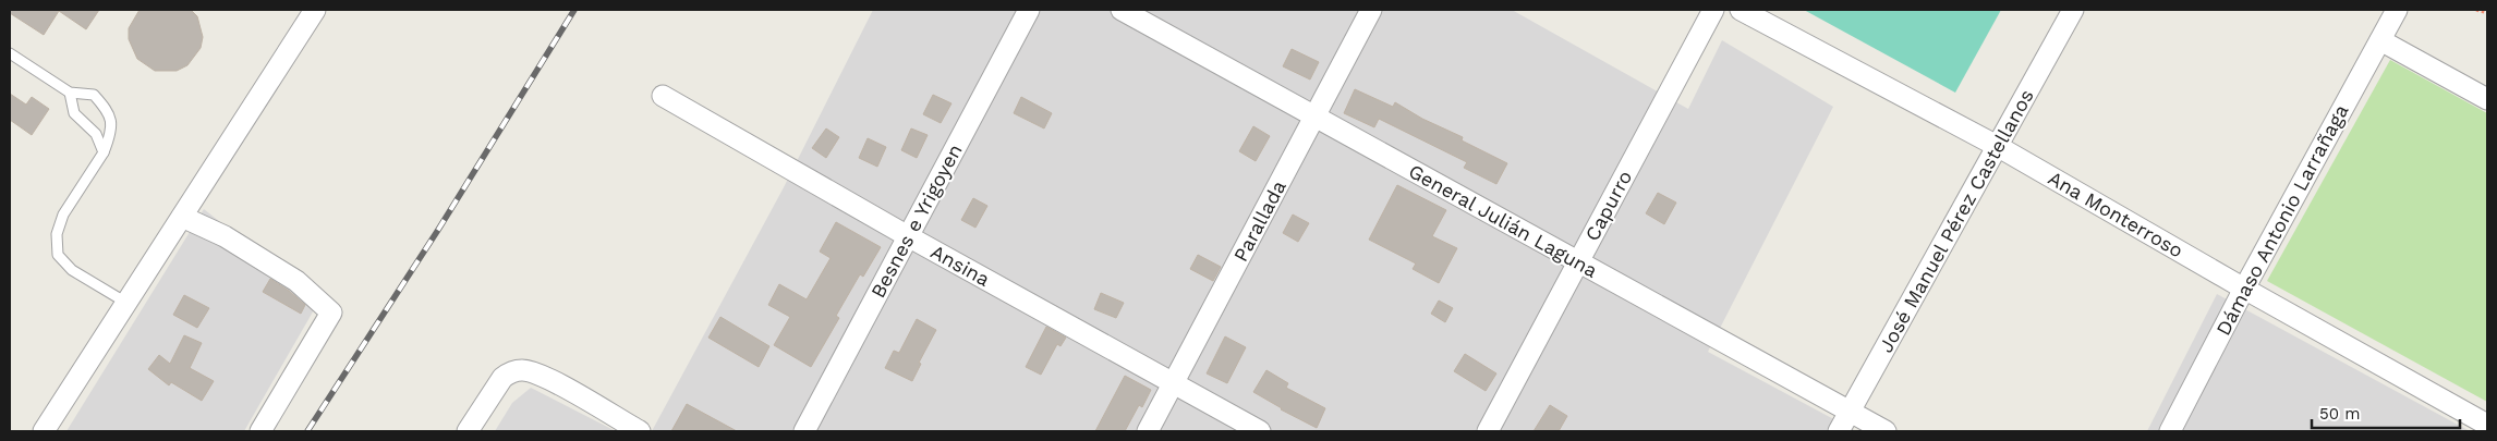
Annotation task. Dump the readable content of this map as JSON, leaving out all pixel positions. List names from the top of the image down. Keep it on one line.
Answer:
{"streets":{"street":["Capurro","Ana Monterroso","Dámaso Antonio Larrañaga","Besnes e Yrigoyen","Parallada","General Julián Laguna","José Manuel Pérez Castellanos","Ansina"]},"crossings":[["Capurro","General Julián Laguna"],["Ana Monterroso","Dámaso Antonio Larrañaga"],["Ana Monterroso","José Manuel Pérez Castellanos"],["Besnes e Yrigoyen","Ansina"],["Parallada","General Julián Laguna"],["Parallada","Ansina"],["General Julián Laguna","José Manuel Pérez Castellanos"]],"scale_bar":"50 m"}
